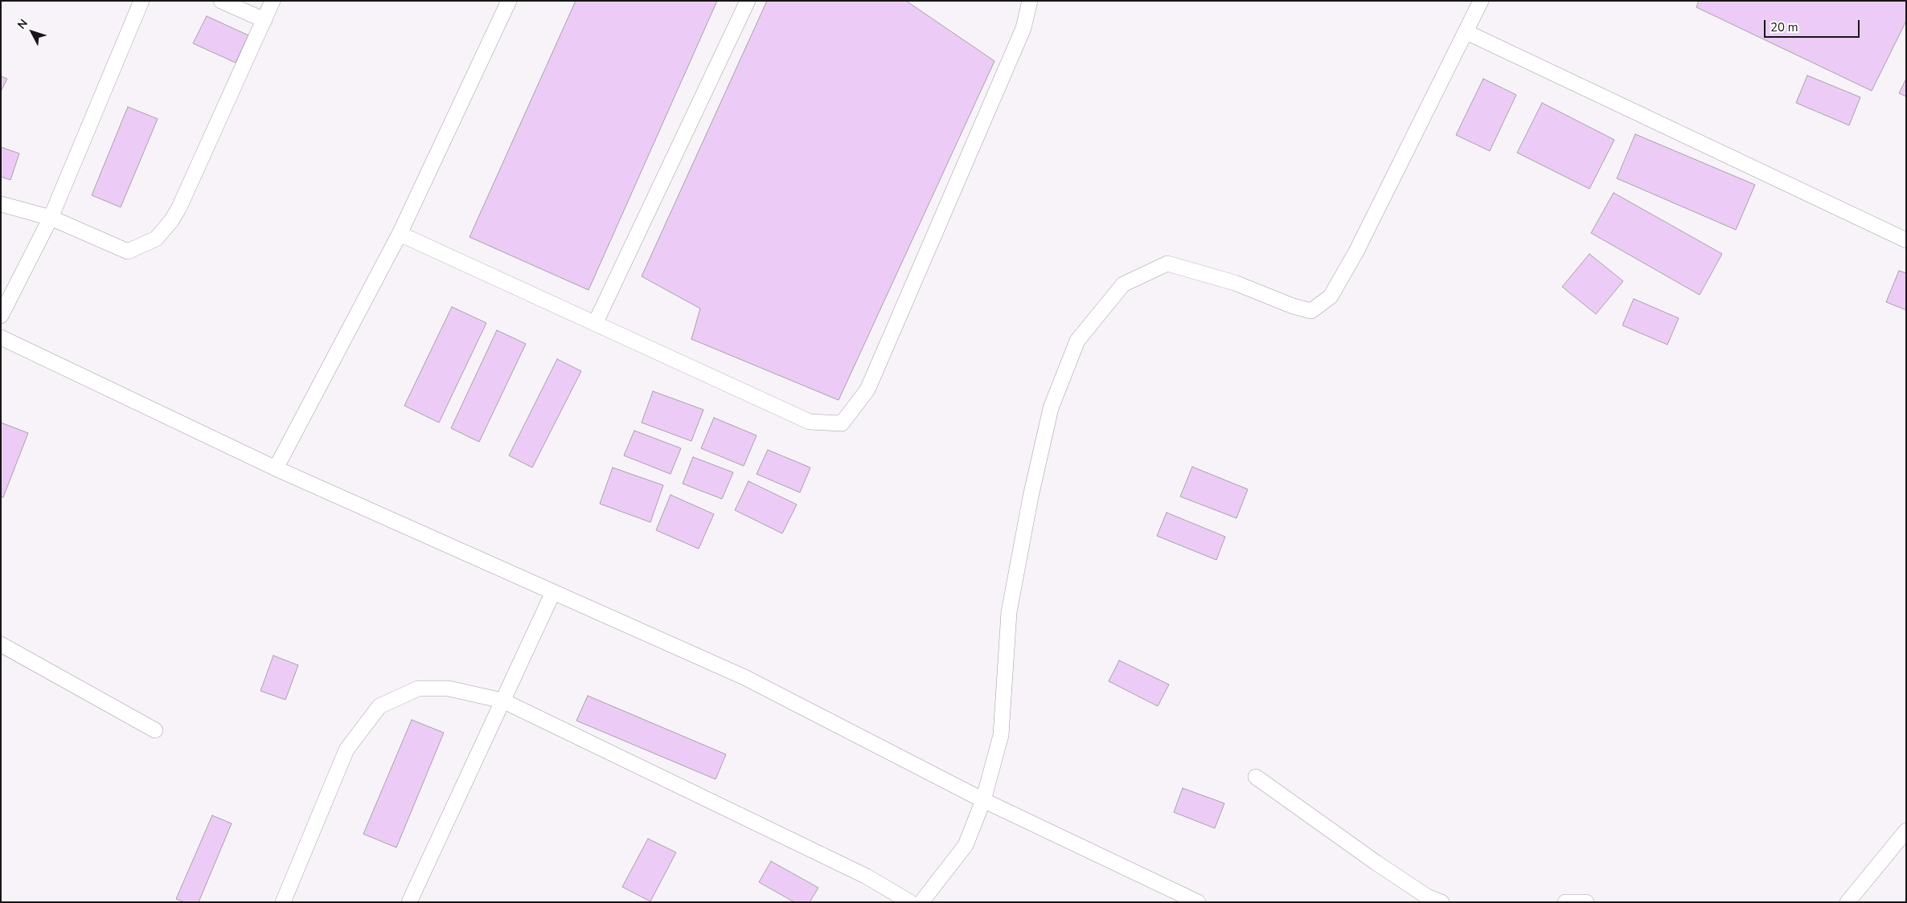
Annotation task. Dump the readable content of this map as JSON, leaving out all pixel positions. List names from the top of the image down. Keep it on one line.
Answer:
{"scale_bar":"20 m","north":"top left"}
